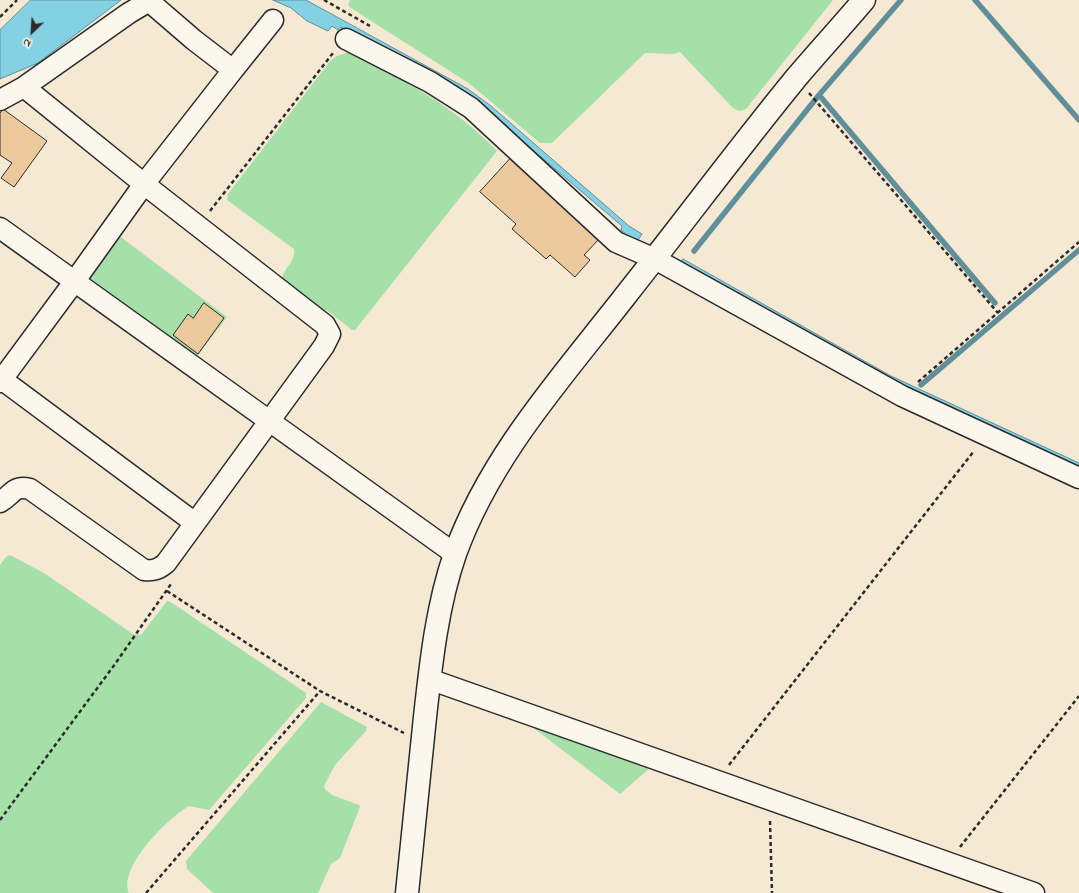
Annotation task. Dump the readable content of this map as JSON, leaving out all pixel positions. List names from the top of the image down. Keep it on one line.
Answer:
{"north":"bottom left"}
